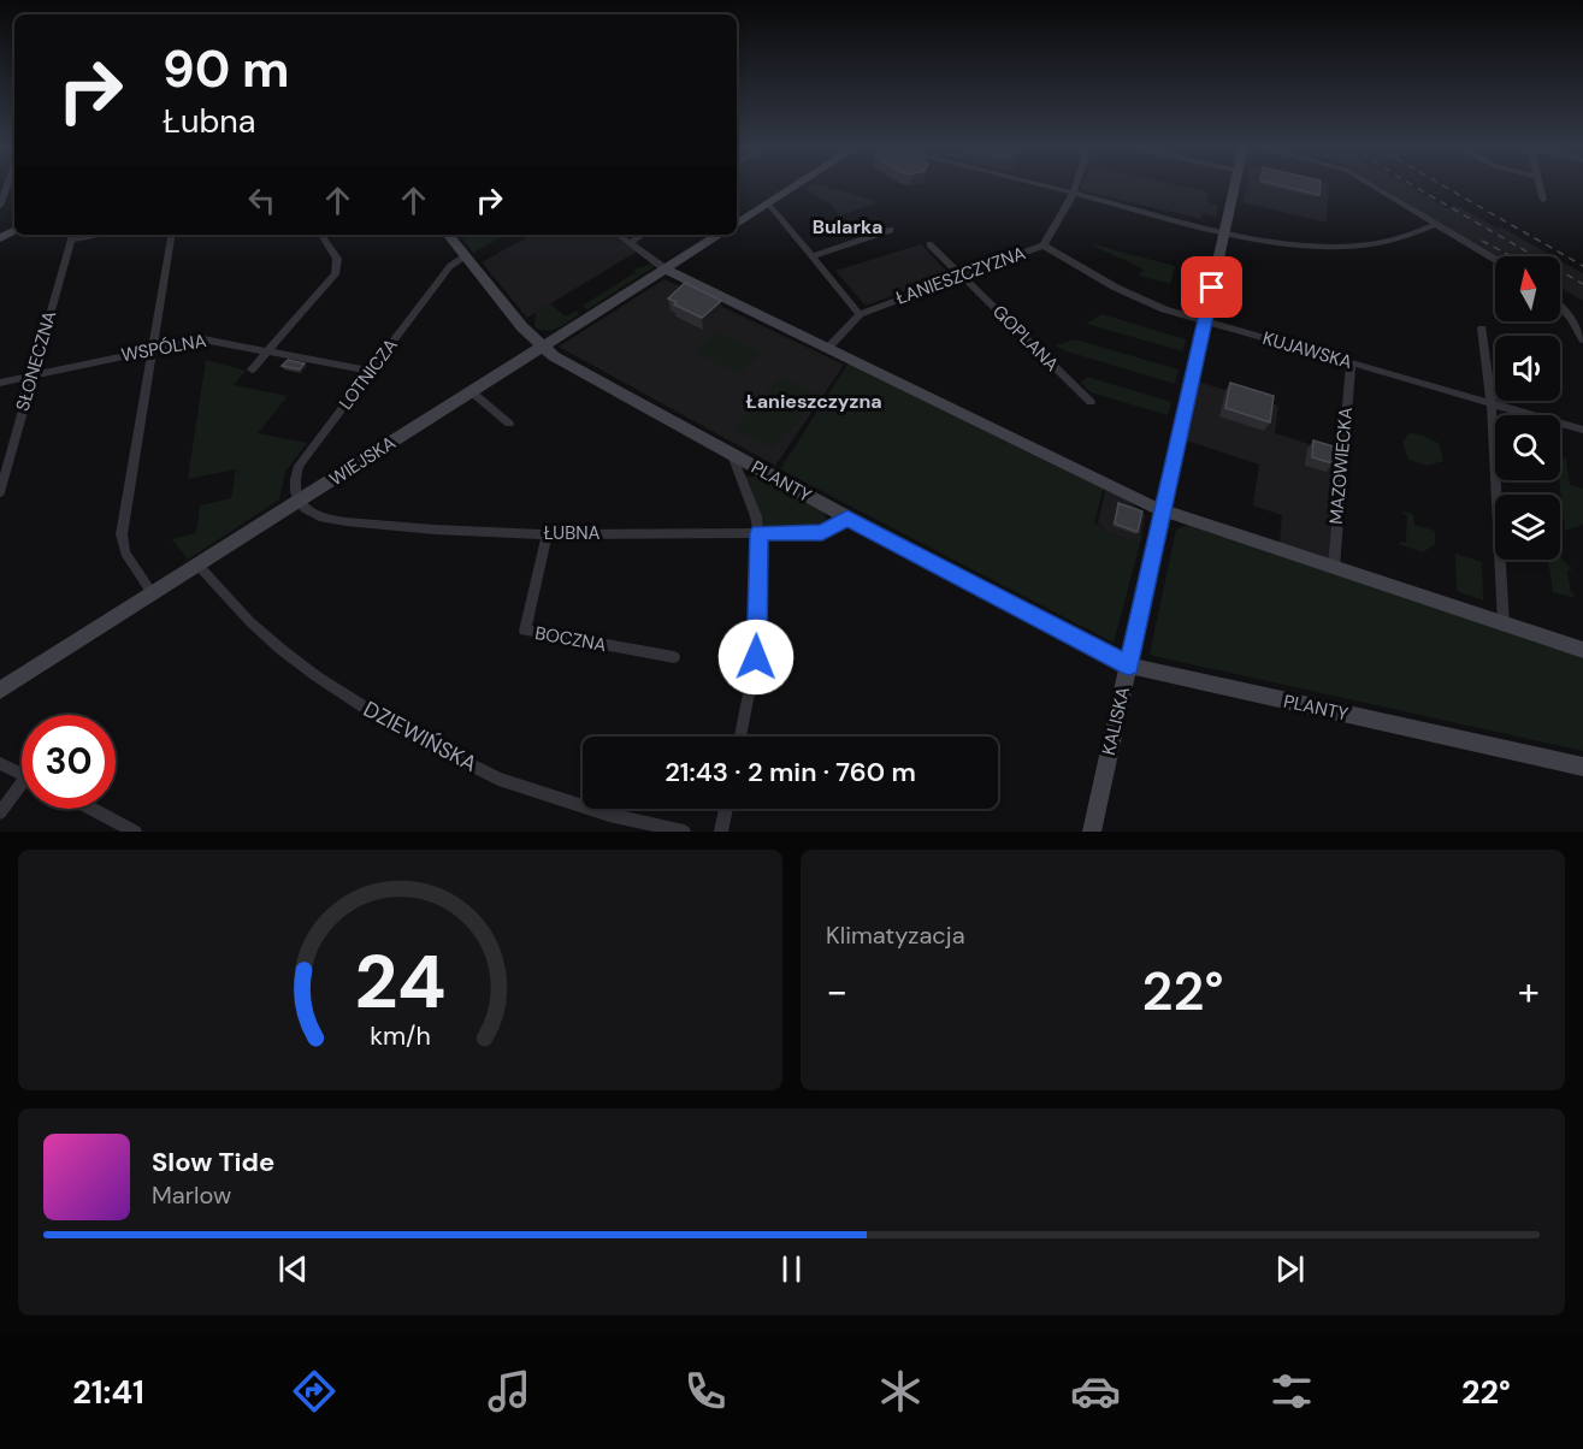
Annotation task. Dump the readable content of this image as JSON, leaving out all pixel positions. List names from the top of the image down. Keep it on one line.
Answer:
{"streets":{"street":["ŁANIESZCZYZNA","GOPLANA","WSPÓLNA","KUJAWSKA","SŁONECZNA","LOTNICZA","WIEJSKA","MAZOWIECKA","PLANTY","ŁUBNA","BOCZNA","KALISKA","DZIEWIŃSKA"]},"crossings":[["ŁANIESZCZYZNA","GOPLANA"],["ŁANIESZCZYZNA","KUJAWSKA"],["WSPÓLNA","SŁONECZNA"],["WSPÓLNA","LOTNICZA"],["KUJAWSKA","MAZOWIECKA"],["KUJAWSKA","KALISKA"],["LOTNICZA","WIEJSKA"],["LOTNICZA","PLANTY"],["LOTNICZA","ŁUBNA"],["WIEJSKA","PLANTY"],["WIEJSKA","ŁUBNA"],["WIEJSKA","DZIEWIŃSKA"],["PLANTY","ŁUBNA"],["PLANTY","KALISKA"],["ŁUBNA","BOCZNA"]],"districts":["Bularka","Łanieszczyzna"],"north":"top","page":{"turn":["90 m","Łubna"],"limit":"30","trip":"21:43 · 2 min · 760 m","tile":"Klimatyzacja","heat":["−","22°","+"],"song":["Slow Tide","Marlow"],"tabs":["21:41","22°"],"gauge":["24","km/h"]}}
